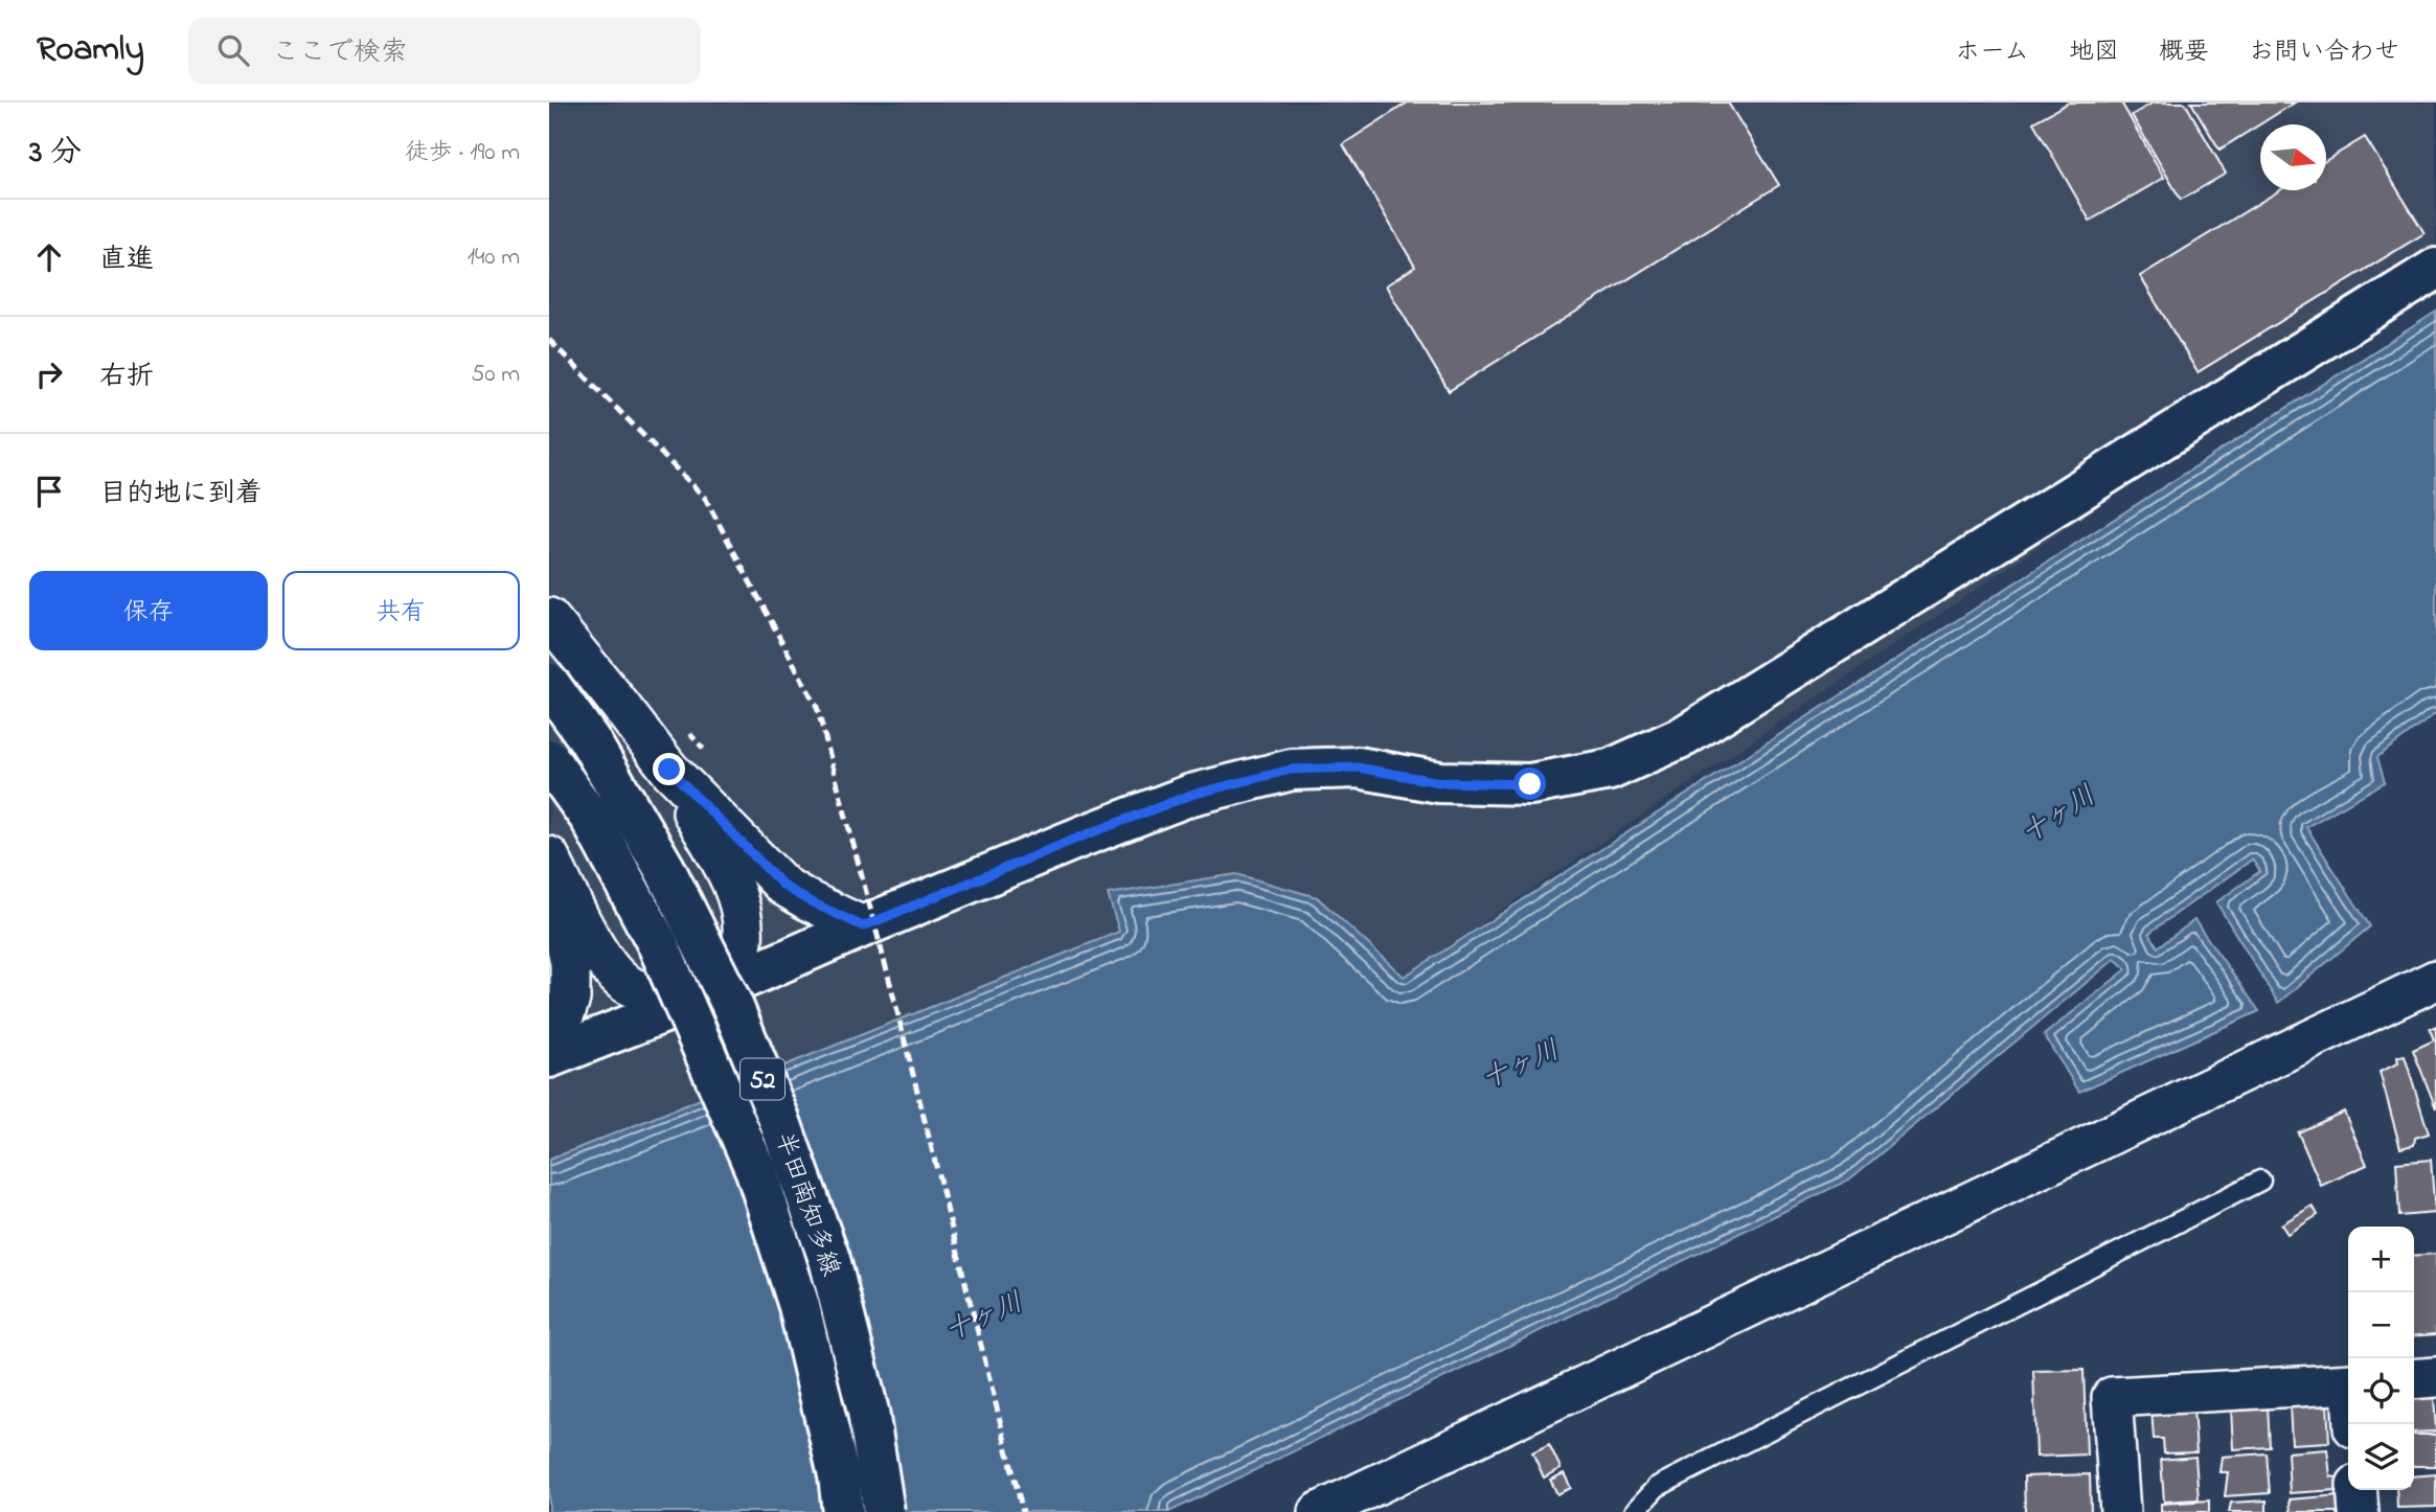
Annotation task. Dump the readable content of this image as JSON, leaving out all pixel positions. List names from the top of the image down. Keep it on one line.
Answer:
{"streets":{"street":["52","半田南知多線"]},"water":["十ヶ川"],"north":"right","page":{"header":"Roamly","search":"ここで検索","nav":["ホーム","地図","概要","お問い合わせ"],"heading":["3 分","徒歩 · 190 m"],"list":[["直進","140 m"],["右折","50 m"],"目的地に到着"],"buttons":["保存","共有"],"map_buttons":["+","−"]}}
